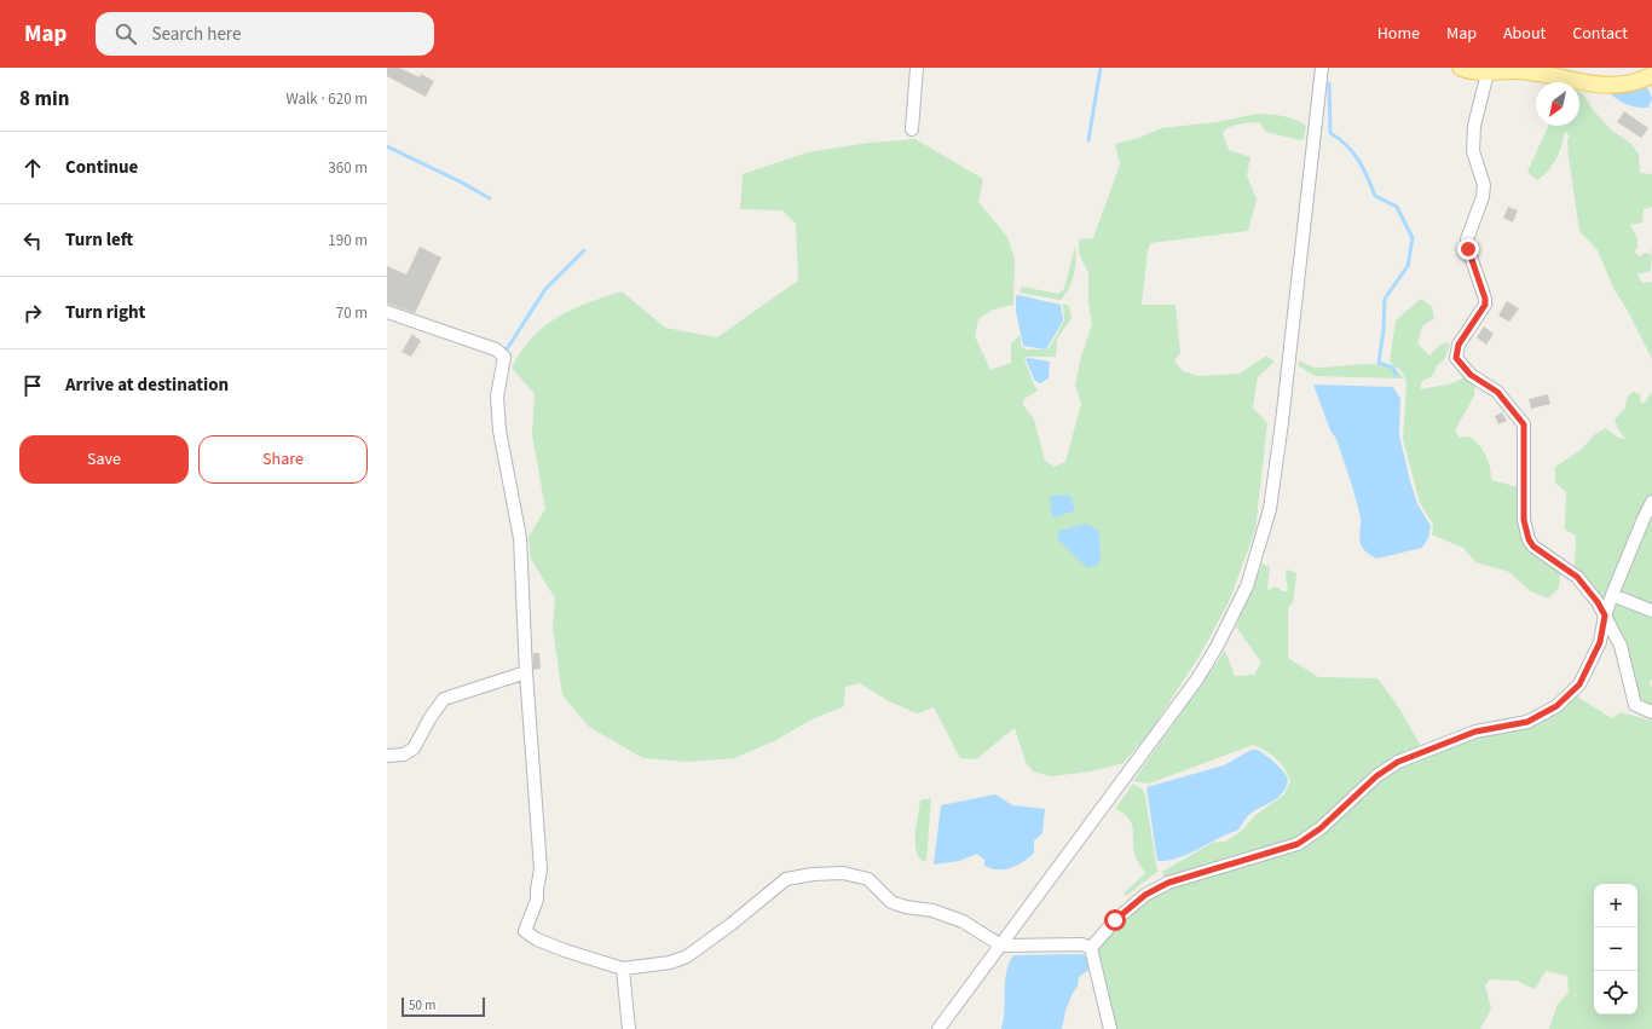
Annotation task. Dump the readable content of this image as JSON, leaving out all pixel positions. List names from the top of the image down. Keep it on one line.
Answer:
{"scale_bar":"50 m","north":"bottom left","page":{"header":"Map","search":"Search here","nav":["Home","Map","About","Contact"],"heading":["8 min","Walk · 620 m"],"list":[["Continue","360 m"],["Turn left","190 m"],["Turn right","70 m"],"Arrive at destination"],"buttons":["Save","Share"],"map_buttons":["+","−"],"scale":"50 m"}}
